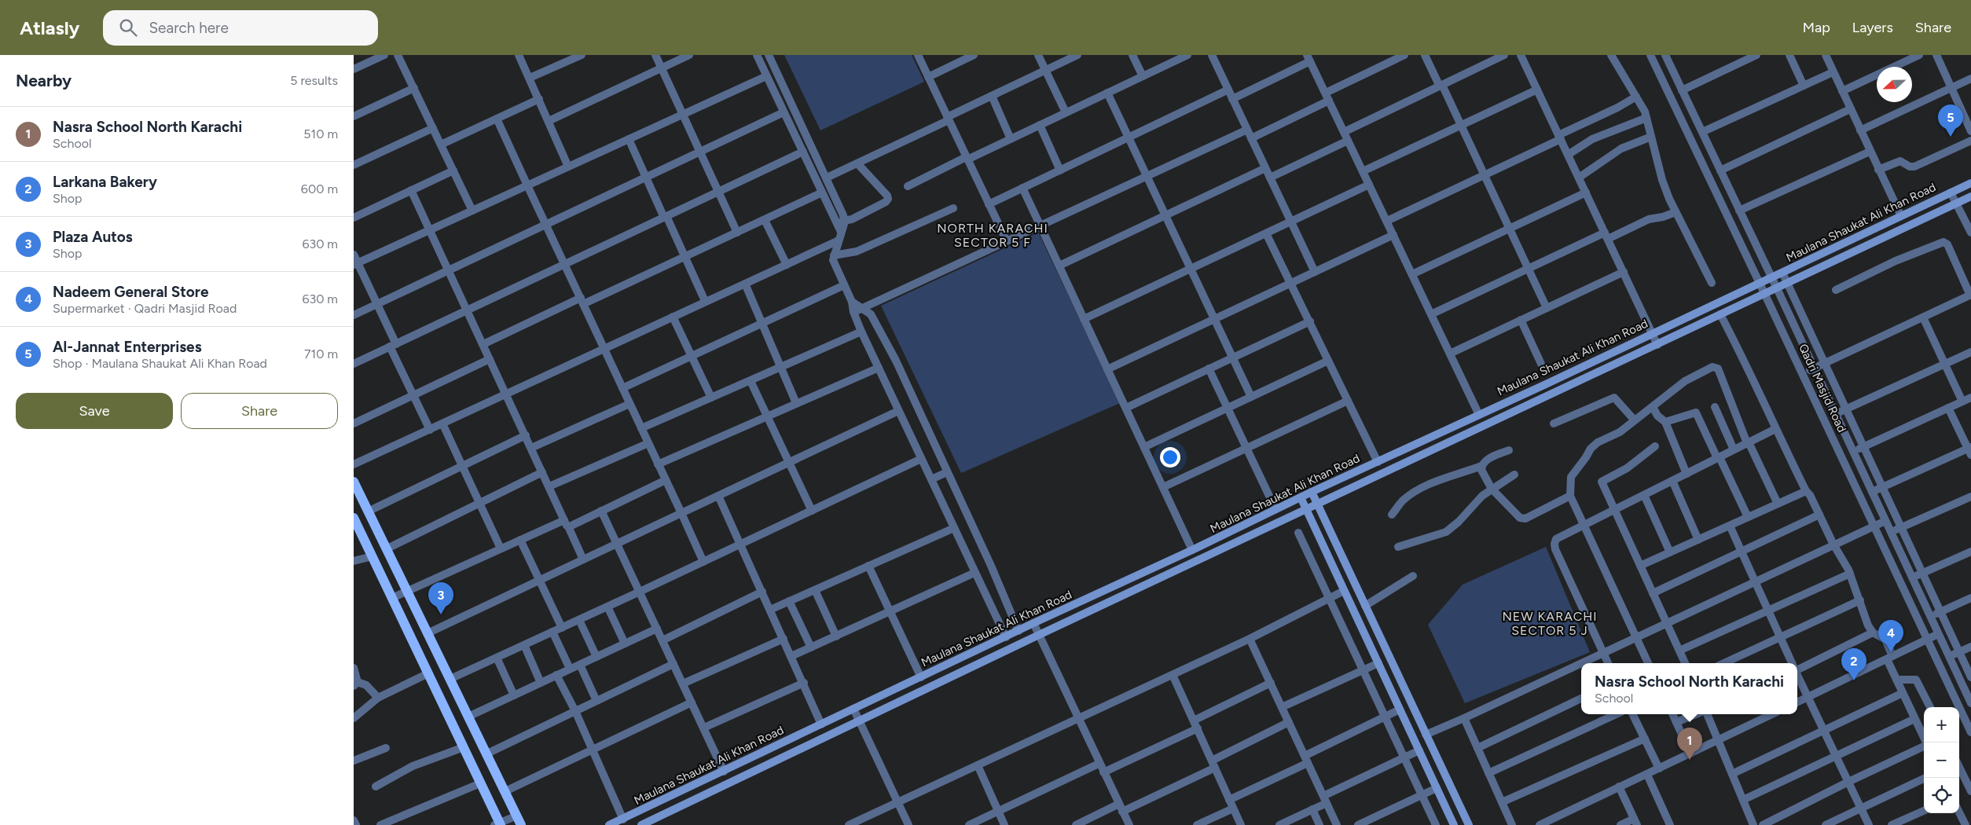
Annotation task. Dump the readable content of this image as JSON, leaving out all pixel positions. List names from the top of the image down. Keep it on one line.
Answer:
{"streets":{"main road":["Maulana Shaukat Ali Khan Road"],"street":["Qadri Masjid Road"]},"crossings":[["Maulana Shaukat Ali Khan Road","Qadri Masjid Road"]],"districts":["NORTH KARACHI SECTOR 5 F","NEW KARACHI SECTOR 5 J"],"north":"left","page":{"header":"Atlasly","search":"Search here","nav":["Map","Layers","Share"],"heading":["Nearby","5 results"],"pins":["5","3","4","2","1"],"list":[{"mark":"1","name":"Nasra School North Karachi","note":"School","value":"510 m"},{"mark":"2","name":"Larkana Bakery","note":"Shop","value":"600 m"},{"mark":"3","name":"Plaza Autos","note":"Shop","value":"630 m"},{"mark":"4","name":"Nadeem General Store","note":"Supermarket · Qadri Masjid Road","value":"630 m"},{"mark":"5","name":"Al-Jannat Enterprises","note":"Shop · Maulana Shaukat Ali Khan Road","value":"710 m"}],"buttons":["Save","Share"],"popup":["Nasra School North Karachi","School"],"map_buttons":["+","−"]}}
